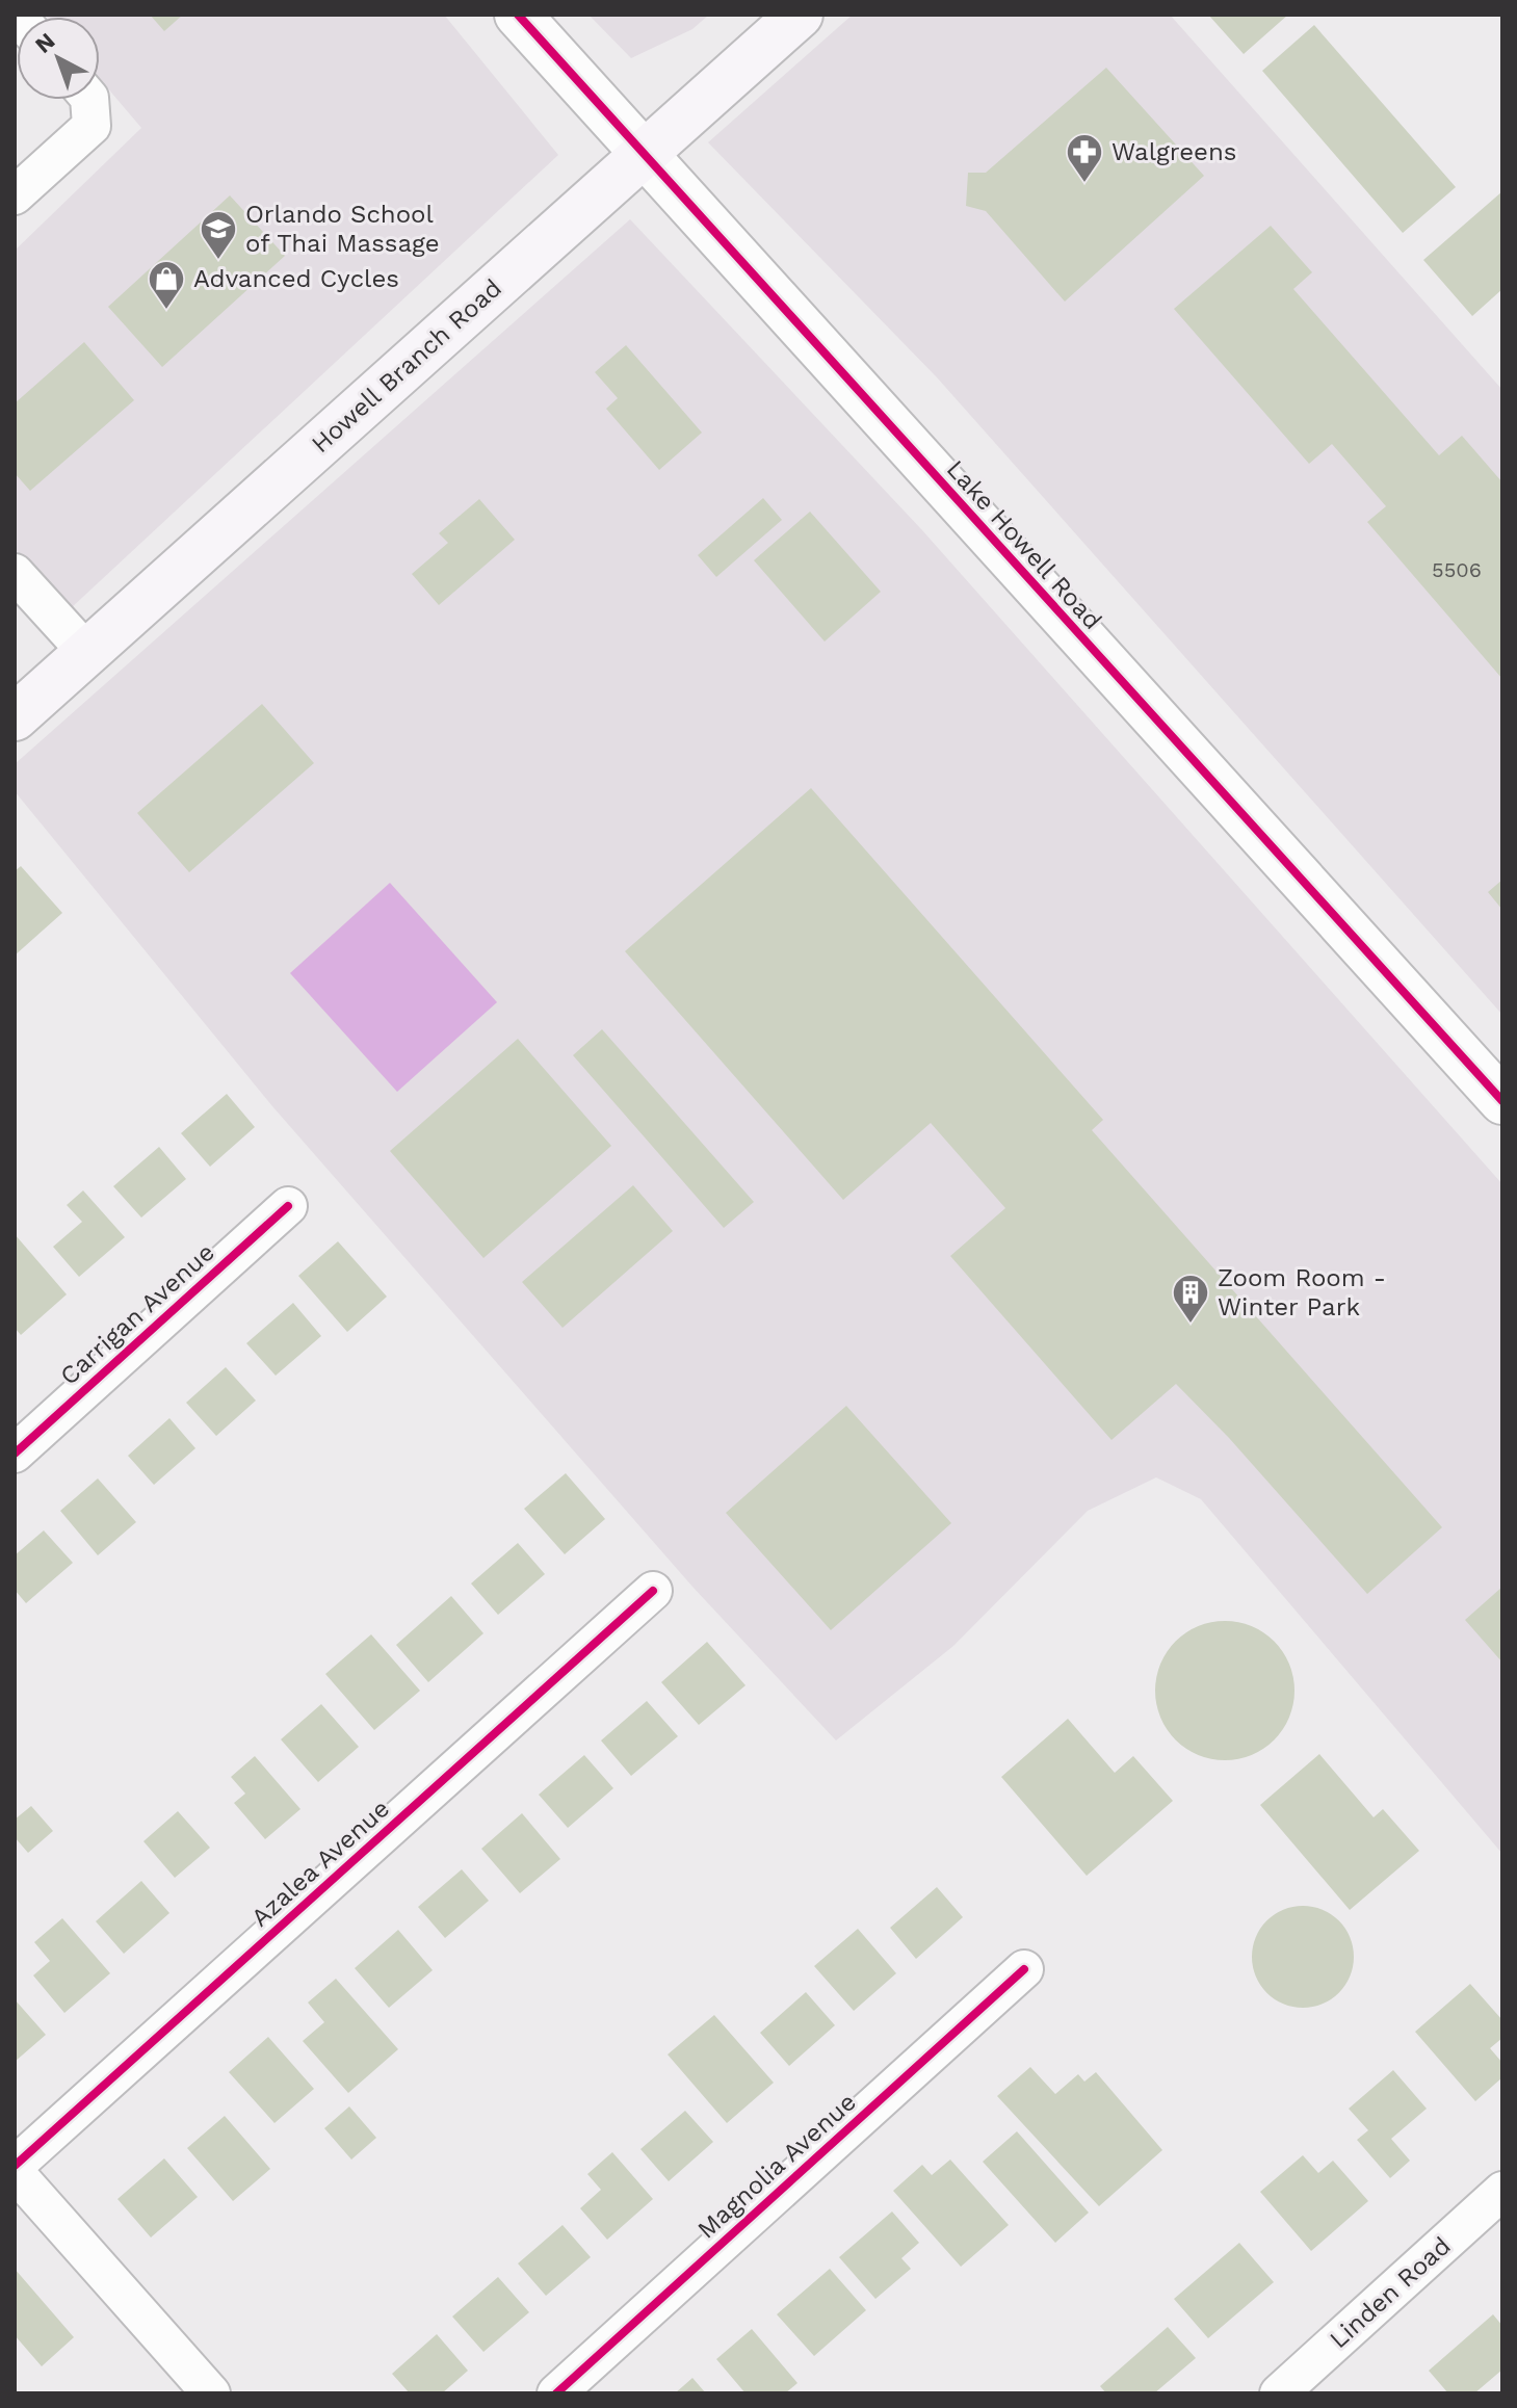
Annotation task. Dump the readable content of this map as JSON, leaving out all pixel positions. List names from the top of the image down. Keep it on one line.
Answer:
{"streets":{"main road":["Howell Branch Road"],"street":["Lake Howell Road","Carrigan Avenue","Azalea Avenue","Magnolia Avenue","Linden Road"]},"crossings":[["Howell Branch Road","Lake Howell Road"]],"places":{"pharmacy":["Walgreens"],"school or university":["Orlando School of Thai Massage"],"shop":["Advanced Cycles"],"building":["Zoom Room - Winter Park"]},"house_numbers":["5506"],"north":"top left"}
